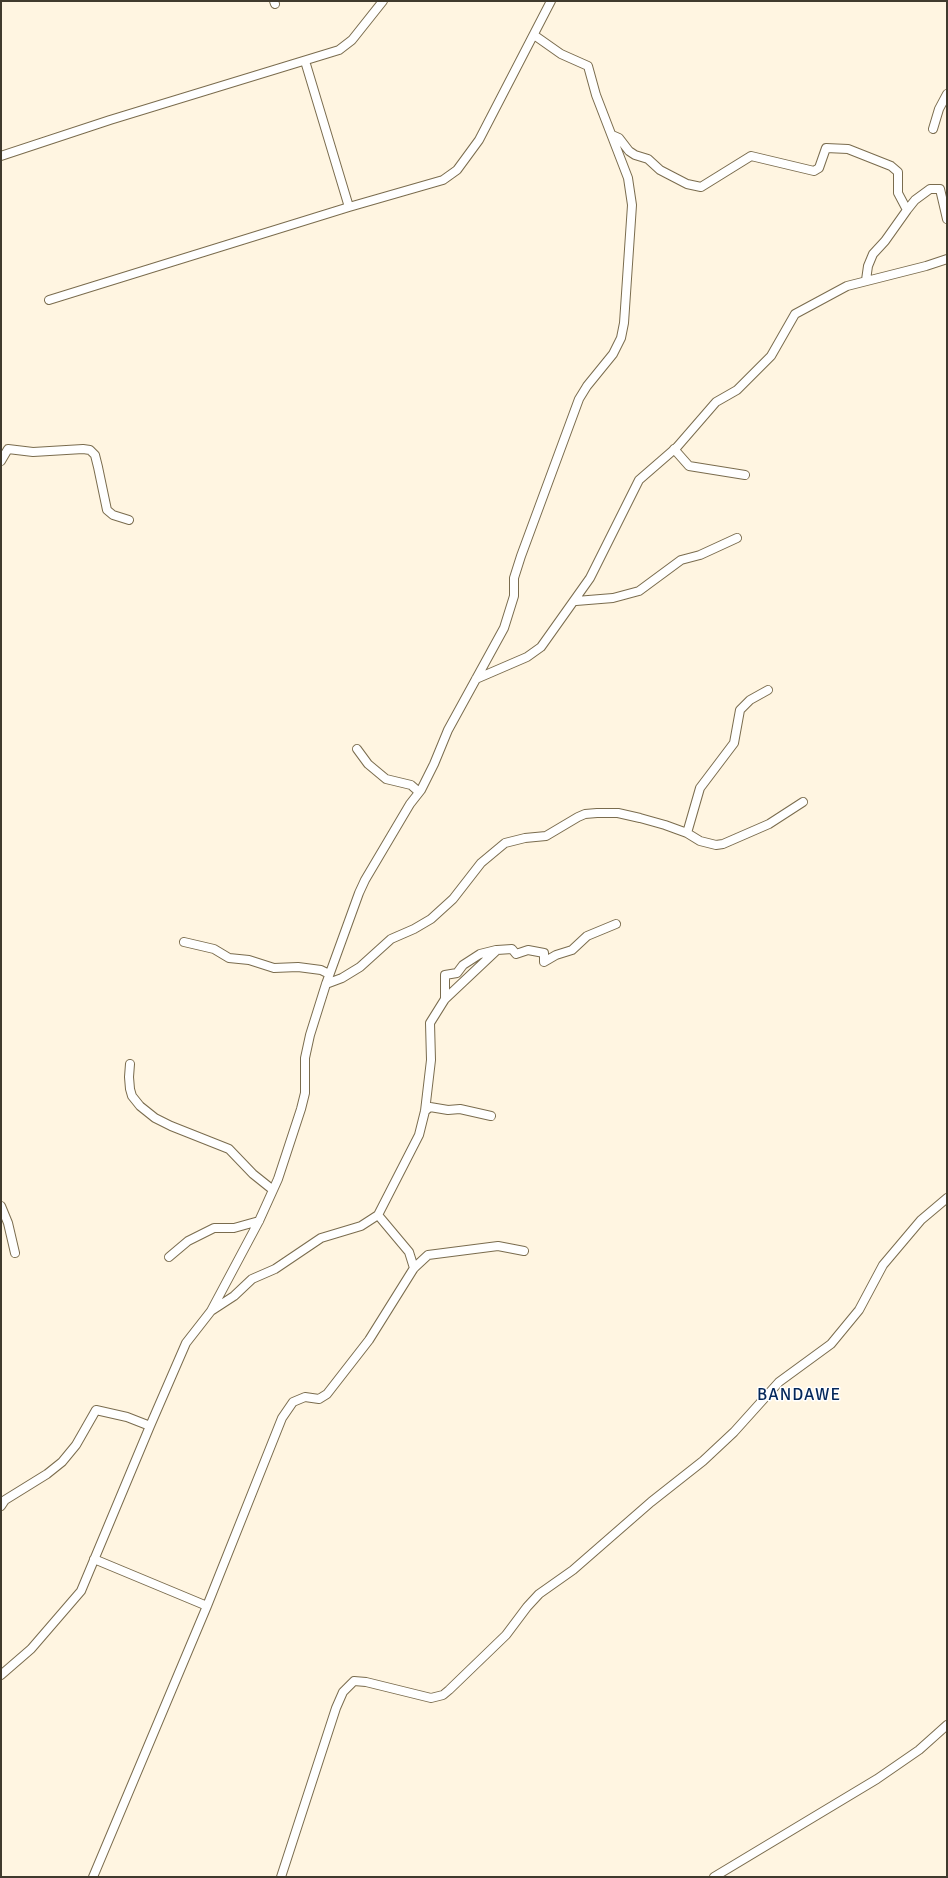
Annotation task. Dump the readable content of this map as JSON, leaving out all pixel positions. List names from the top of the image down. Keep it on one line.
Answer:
{"districts":["BANDAWE"]}
